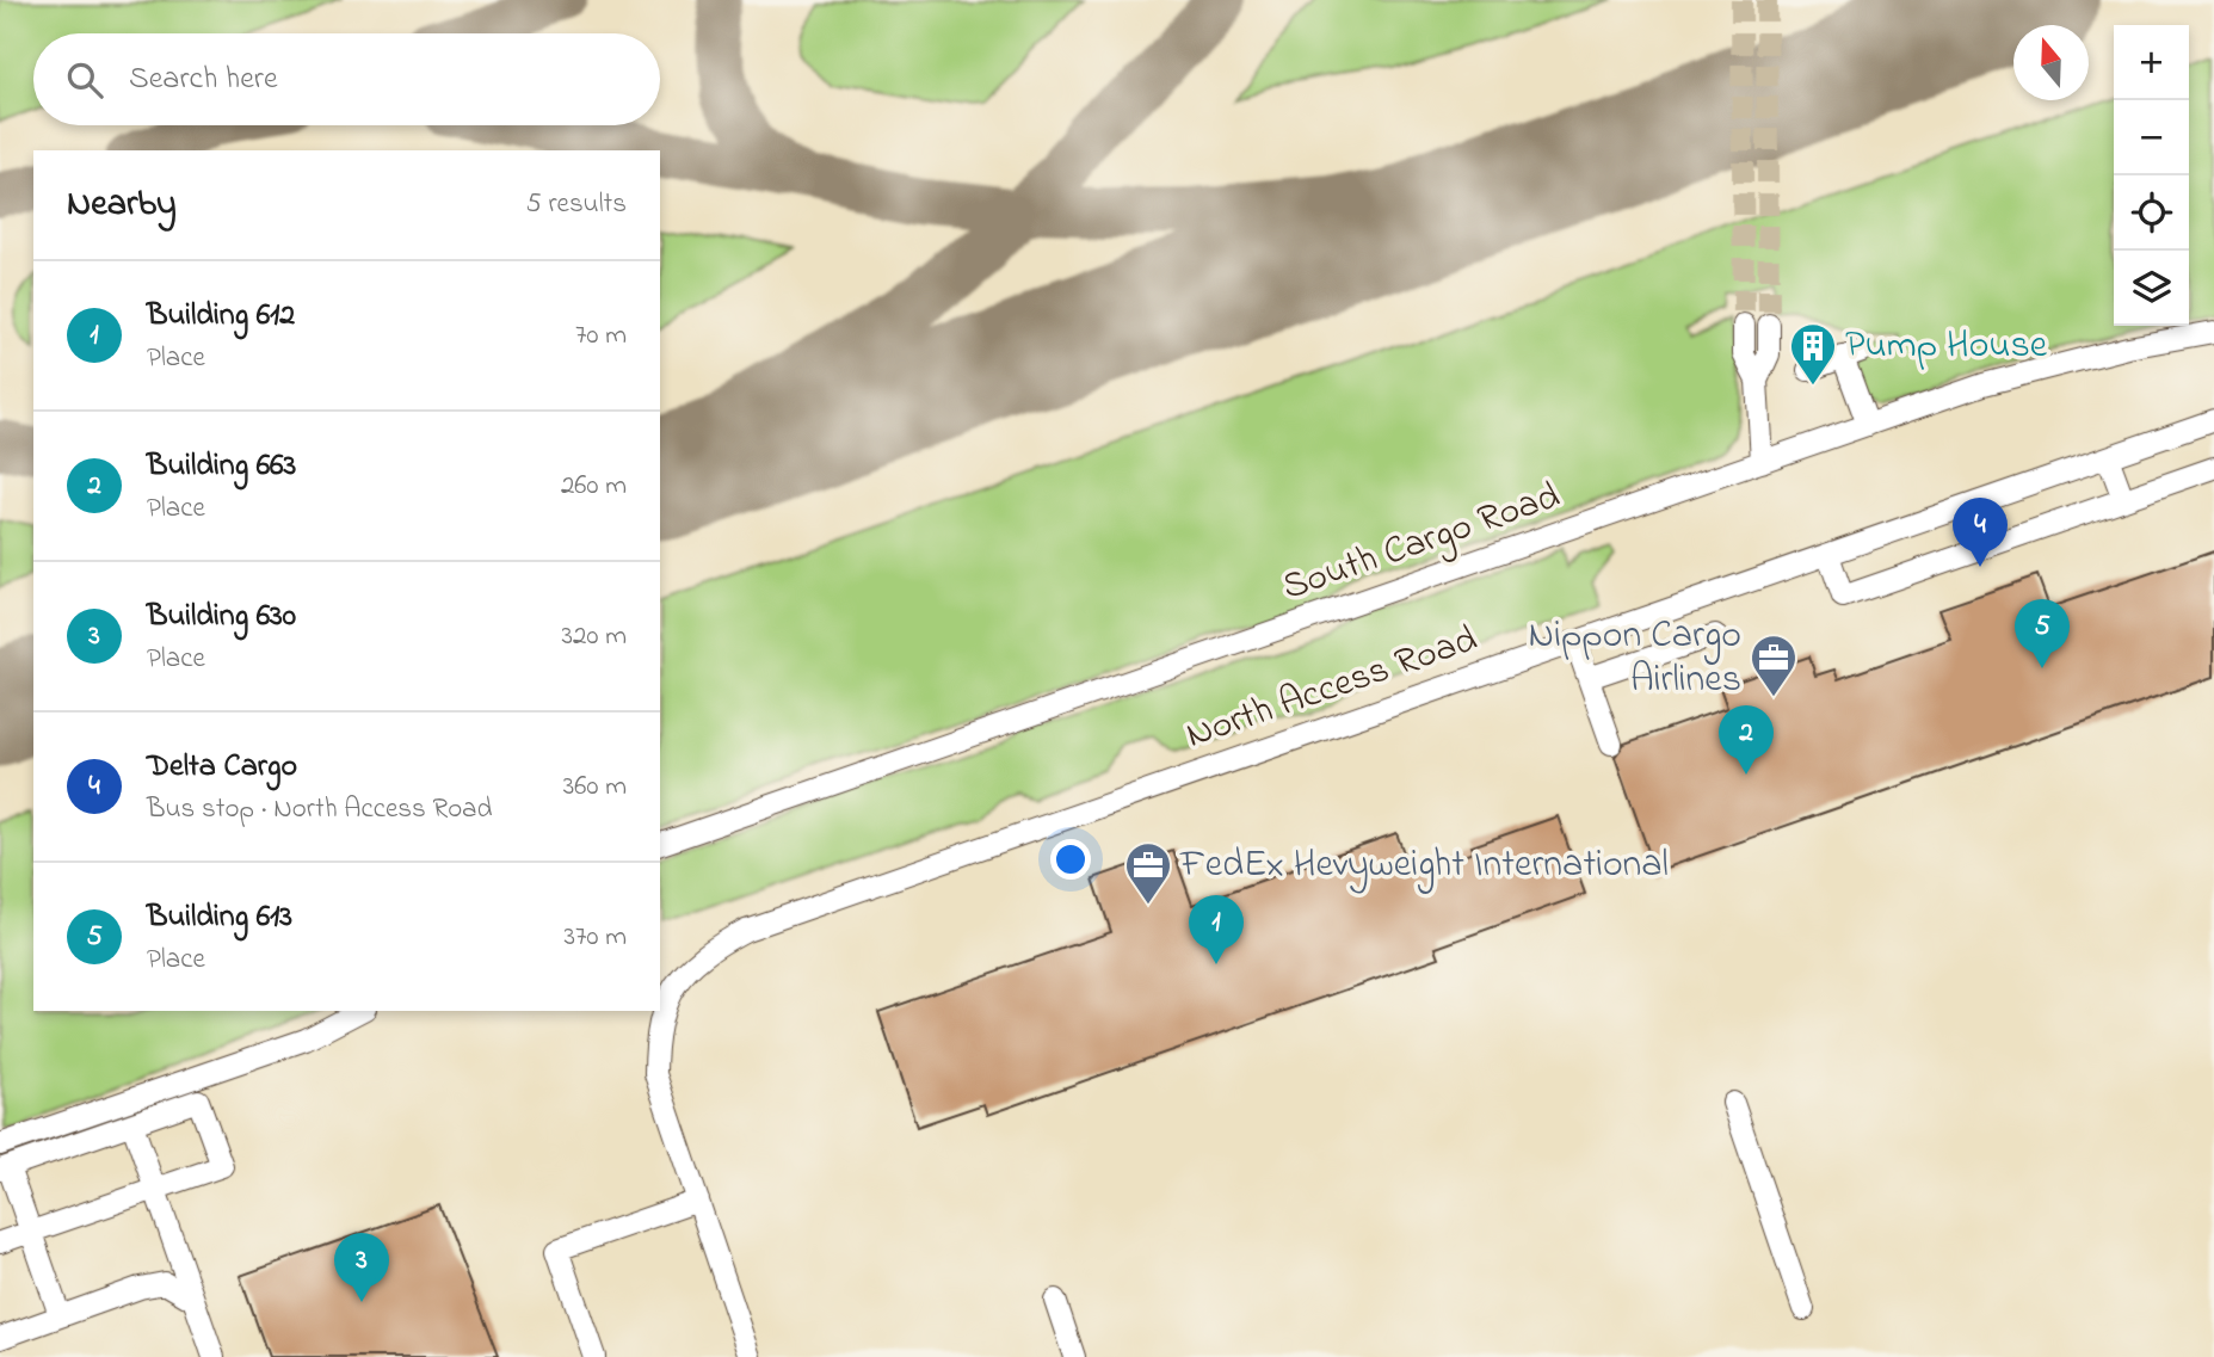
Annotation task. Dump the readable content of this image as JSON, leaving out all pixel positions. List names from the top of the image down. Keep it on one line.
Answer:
{"streets":{"street":["South Cargo Road","North Access Road"]},"places":{"building":["Pump House"],"office":["Nippon Cargo Airlines","FedEx Hevyweight International"]},"north":"top","page":{"map_buttons":["+","−"],"search":"Search here","heading":["Nearby","5 results"],"list":[{"mark":"1","name":"Building 612","note":"Place","value":"70 m"},{"mark":"2","name":"Building 663","note":"Place","value":"260 m"},{"mark":"3","name":"Building 630","note":"Place","value":"320 m"},{"mark":"4","name":"Delta Cargo","note":"Bus stop · North Access Road","value":"360 m"},{"mark":"5","name":"Building 613","note":"Place","value":"370 m"}],"pins":["4","5","2","1","3"]}}
